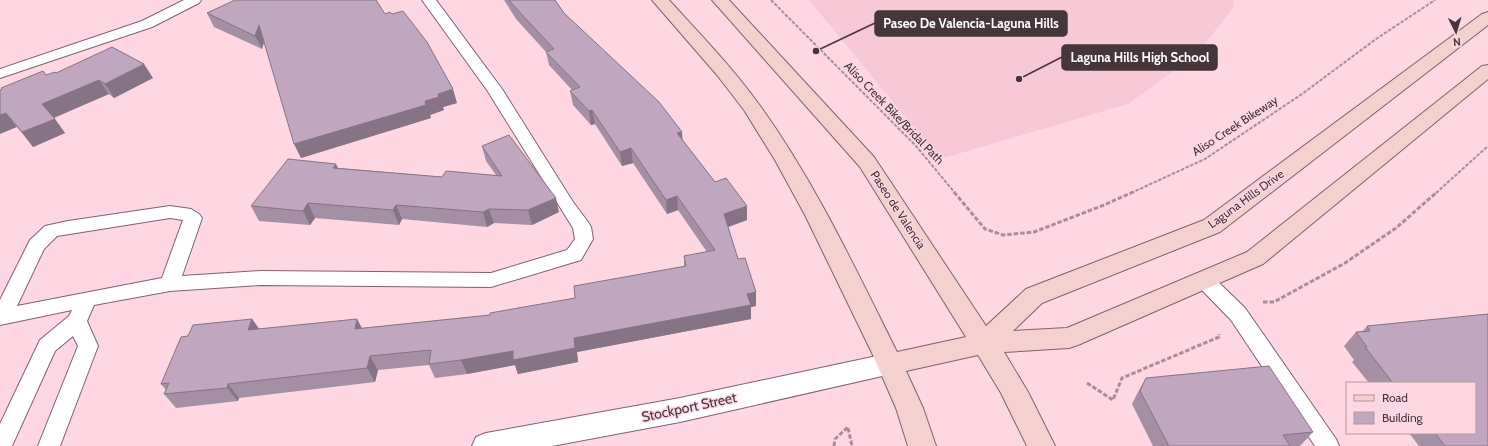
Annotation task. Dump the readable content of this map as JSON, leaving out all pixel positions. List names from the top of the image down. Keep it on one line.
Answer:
{"streets":{"main road":["Laguna Hills Drive","Paseo de Valencia"],"street":["Stockport Street"],"path":["Aliso Creek Bike/Bridal Path","Aliso Creek Bikeway"]},"crossings":[["Aliso Creek Bike/Bridal Path","Aliso Creek Bikeway"],["Laguna Hills Drive","Paseo de Valencia"]],"places":["Paseo De Valencia-Laguna Hills","Laguna Hills High School"],"legend":["Road","Building"],"north":"bottom"}
